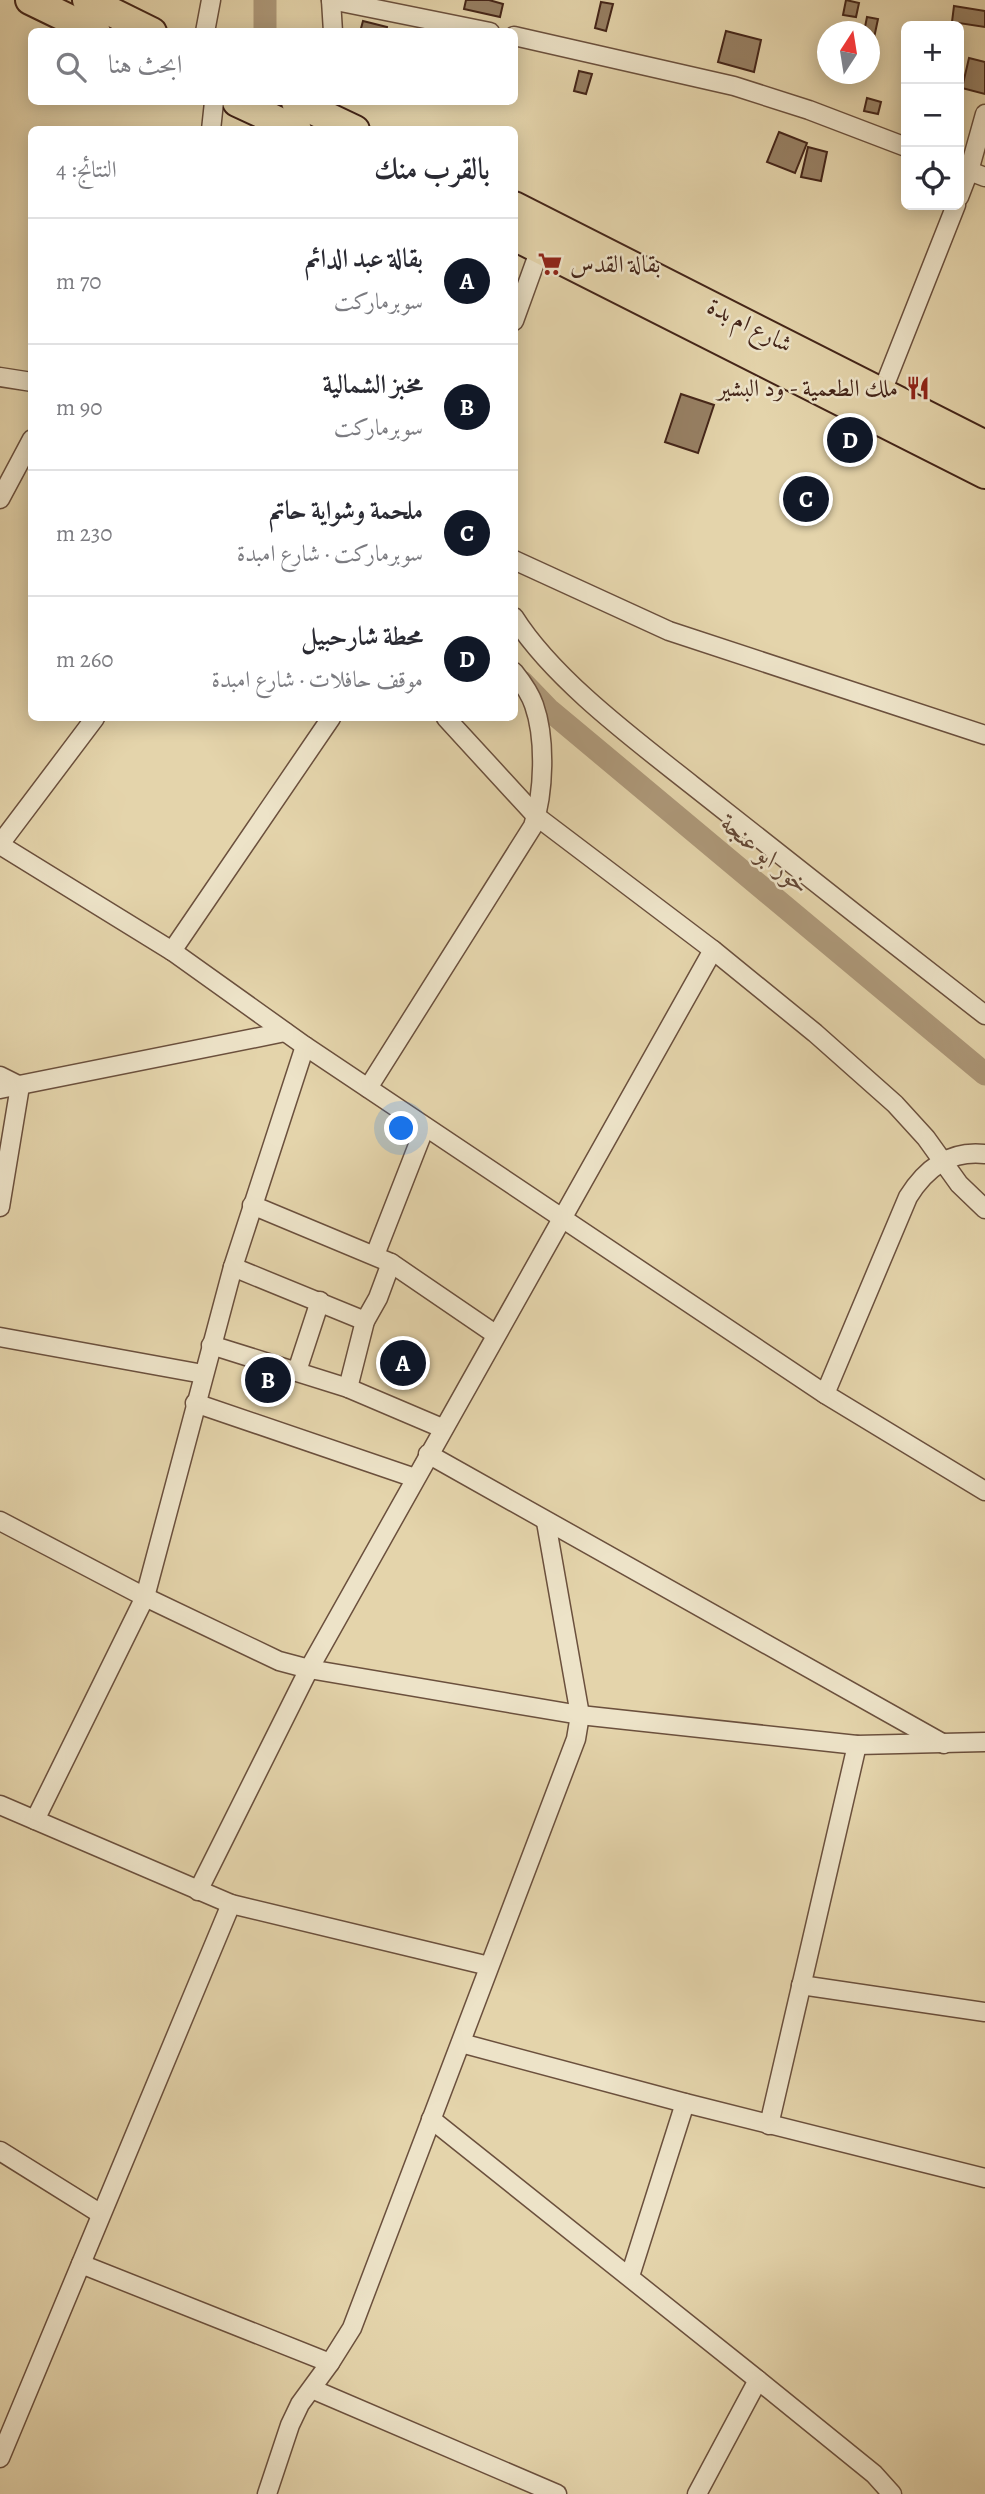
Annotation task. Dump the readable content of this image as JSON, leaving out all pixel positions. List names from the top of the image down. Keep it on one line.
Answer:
{"streets":{"main road":["شارع ام بدة"]},"water":["خور ابو عنجة"],"places":{"supermarket":["بقالة القدس"],"restaurant":["ملك الطعمية - ود البشير"]},"north":"top","page":{"map_buttons":["+","−"],"search":"ابحث هنا","heading":["بالقرب منك","النتائج: 4"],"list":[{"mark":"A","name":"بقالة عبد الدائم","note":"سوبرماركت","value":"70 m"},{"mark":"B","name":"مخبز الشمالية","note":"سوبرماركت","value":"90 m"},{"mark":"C","name":"ملحمة وشواية حاتم","note":"سوبرماركت · شارع امبدة","value":"230 m"},{"mark":"D","name":"محطة شارحبيل","note":"موقف حافلات · شارع امبدة","value":"260 m"}],"pins":["D","C","A","B"]}}
